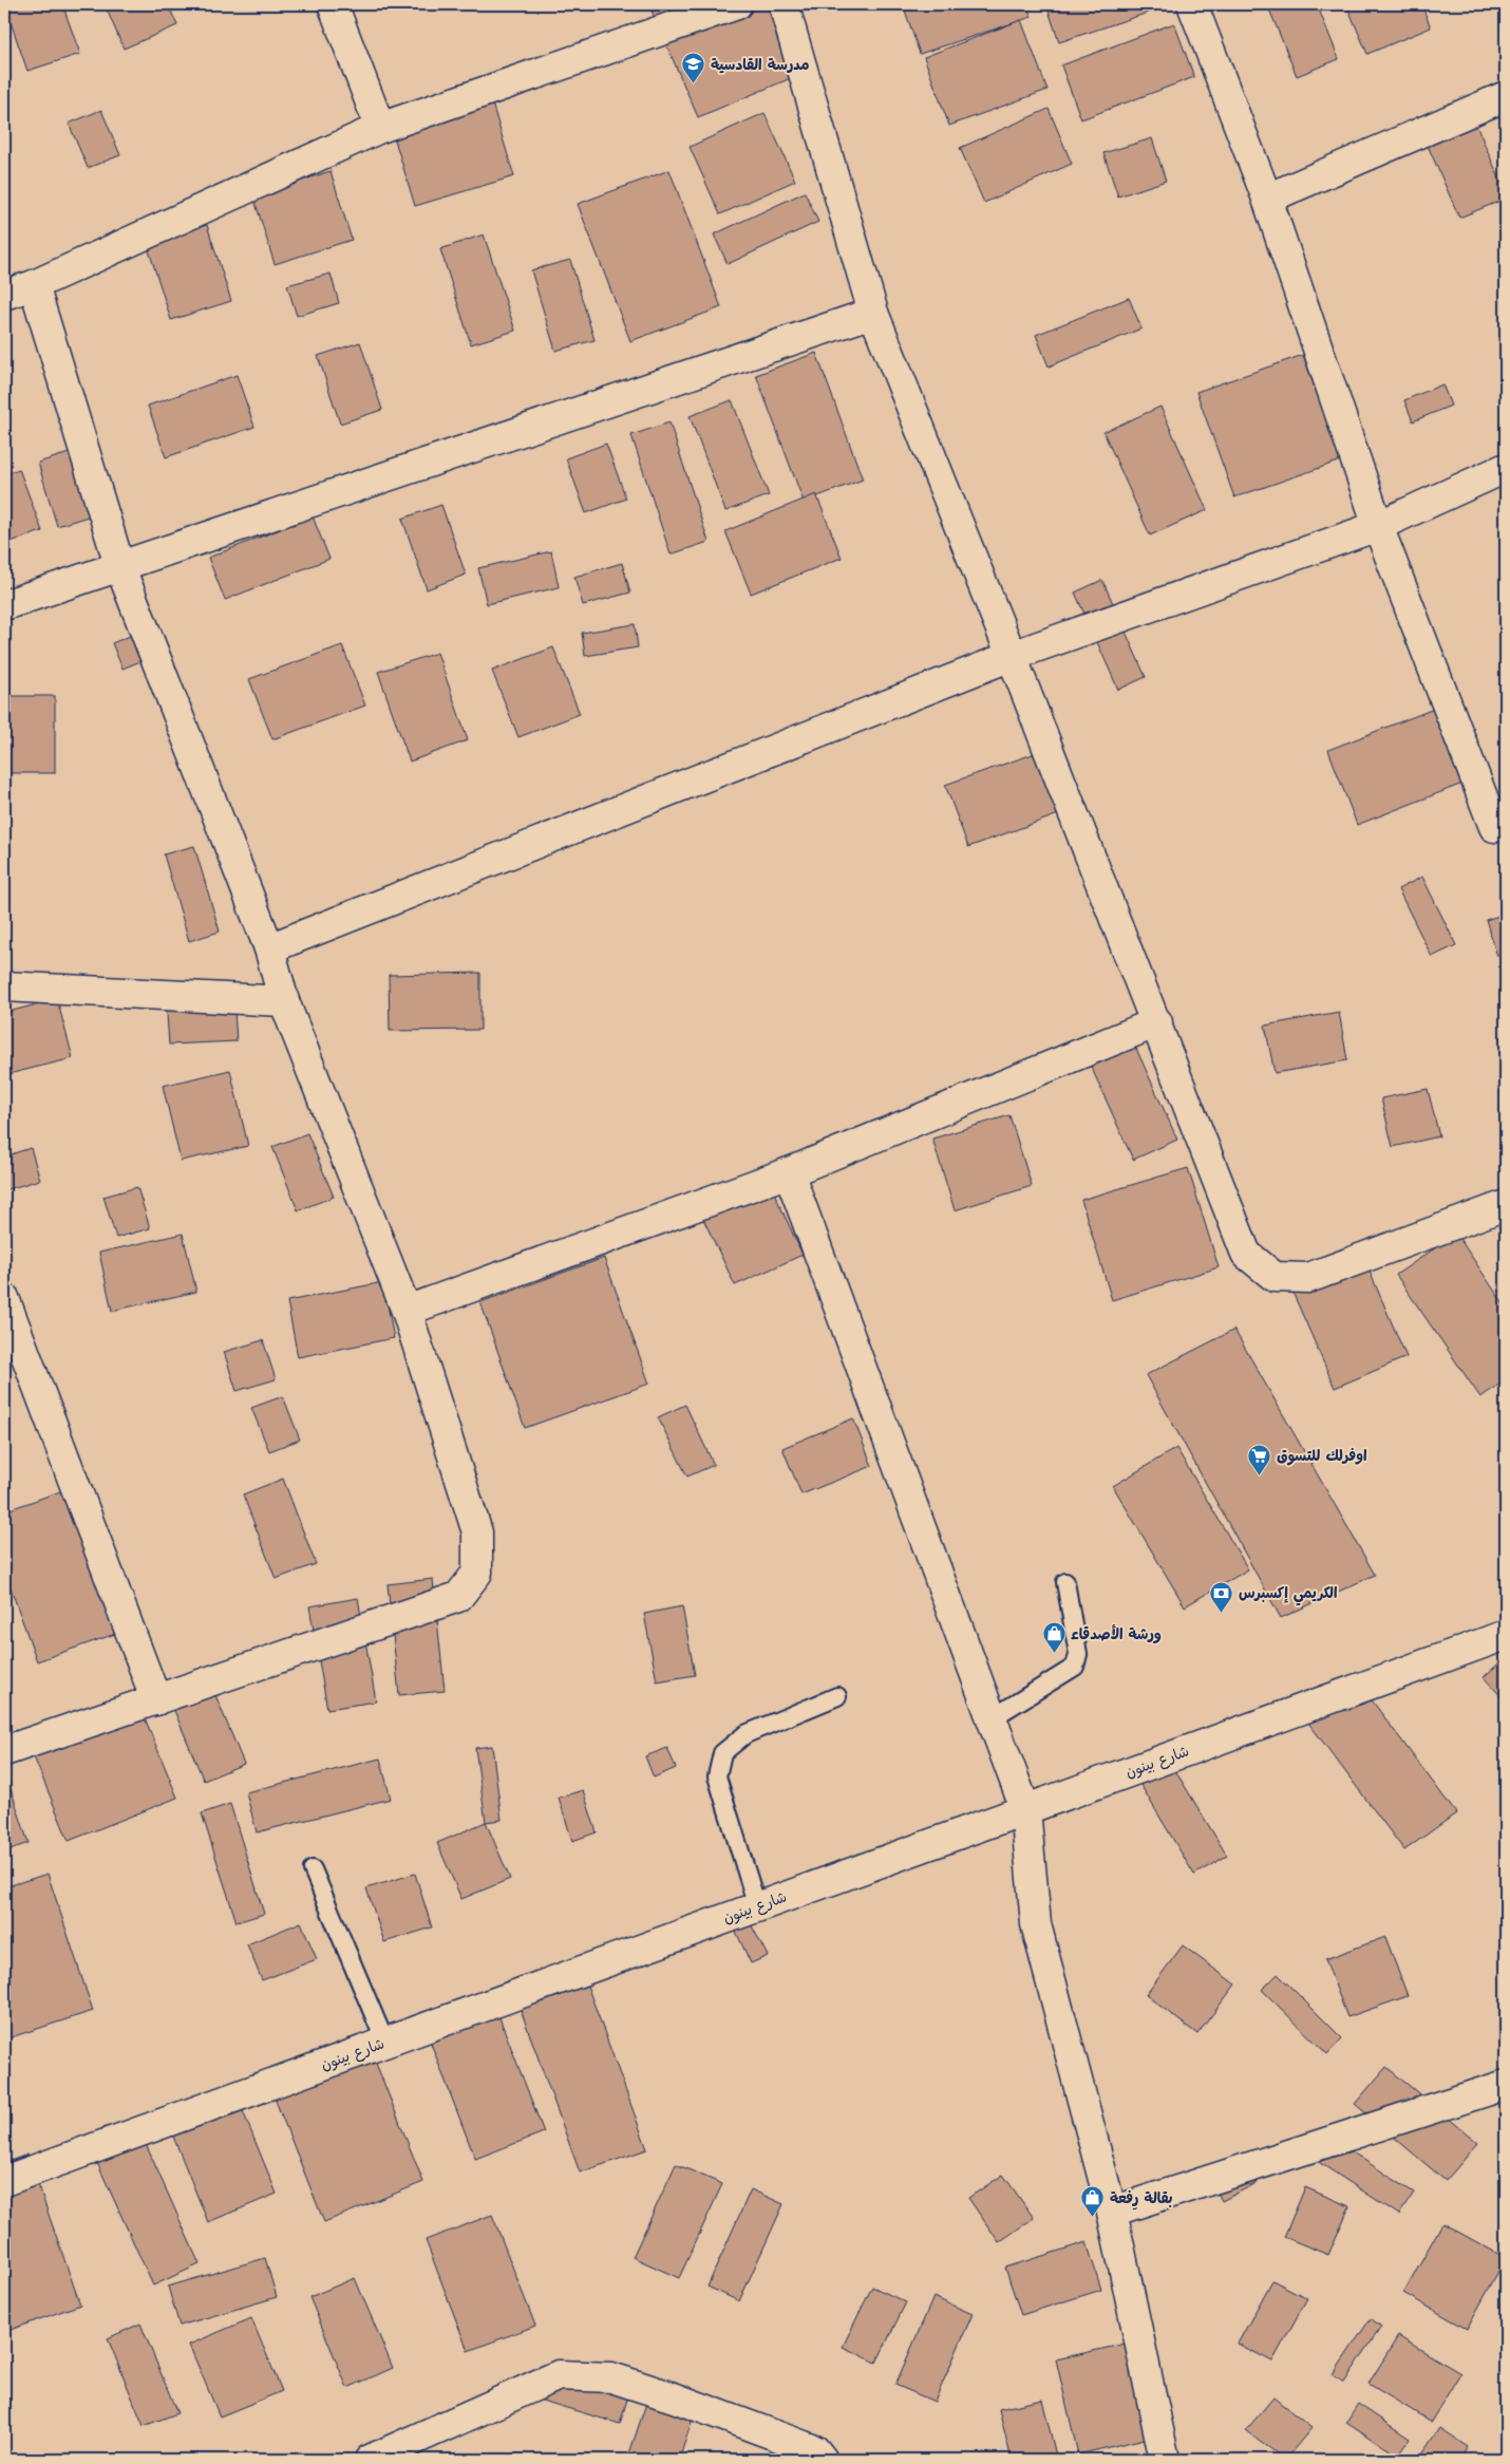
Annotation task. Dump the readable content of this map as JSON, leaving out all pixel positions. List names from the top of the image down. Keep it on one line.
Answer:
{"streets":{"street":["شارع بينون"]},"places":{"school or university":["مدرسة القادسية"],"supermarket":["اوفرلك للتسوق"],"bank":["الكريمي إكسبرس"],"shop":["ورشة الأصدقاء","بقالة رِفعة"]}}
